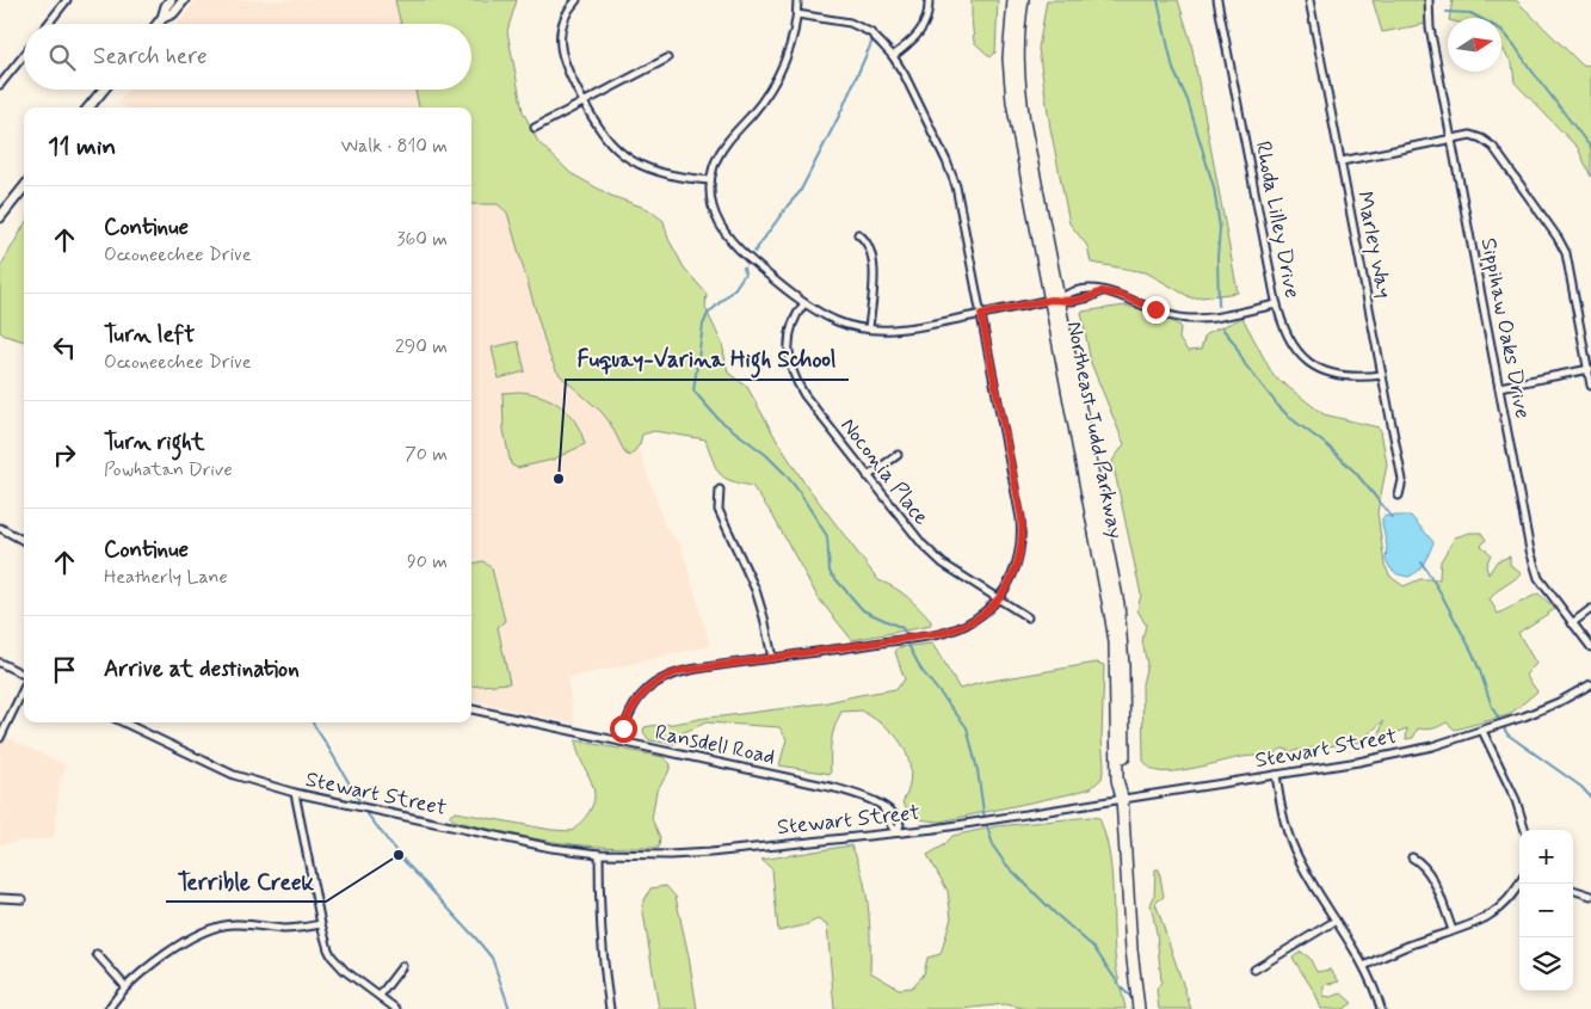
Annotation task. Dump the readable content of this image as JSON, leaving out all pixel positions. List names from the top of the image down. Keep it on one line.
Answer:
{"streets":{"highway":["Northeast Judd Parkway"],"street":["Rhoda Lilley Drive","Marley Way","Sippihaw Oaks Drive","Noconia Place","Ransdell Road","Stewart Street"]},"crossings":[["Rhoda Lilley Drive","Marley Way"],["Northeast Judd Parkway","Stewart Street"],["Ransdell Road","Stewart Street"]],"places":["Fuquay-Varina High School","Terrible Creek"],"north":"right","page":{"search":"Search here","heading":["11 min","Walk · 810 m"],"list":[["Continue","Occoneechee Drive","360 m"],["Turn left","Occoneechee Drive","290 m"],["Turn right","Powhatan Drive","70 m"],["Continue","Heatherly Lane","90 m"],"Arrive at destination"],"map_buttons":["+","−"]}}
